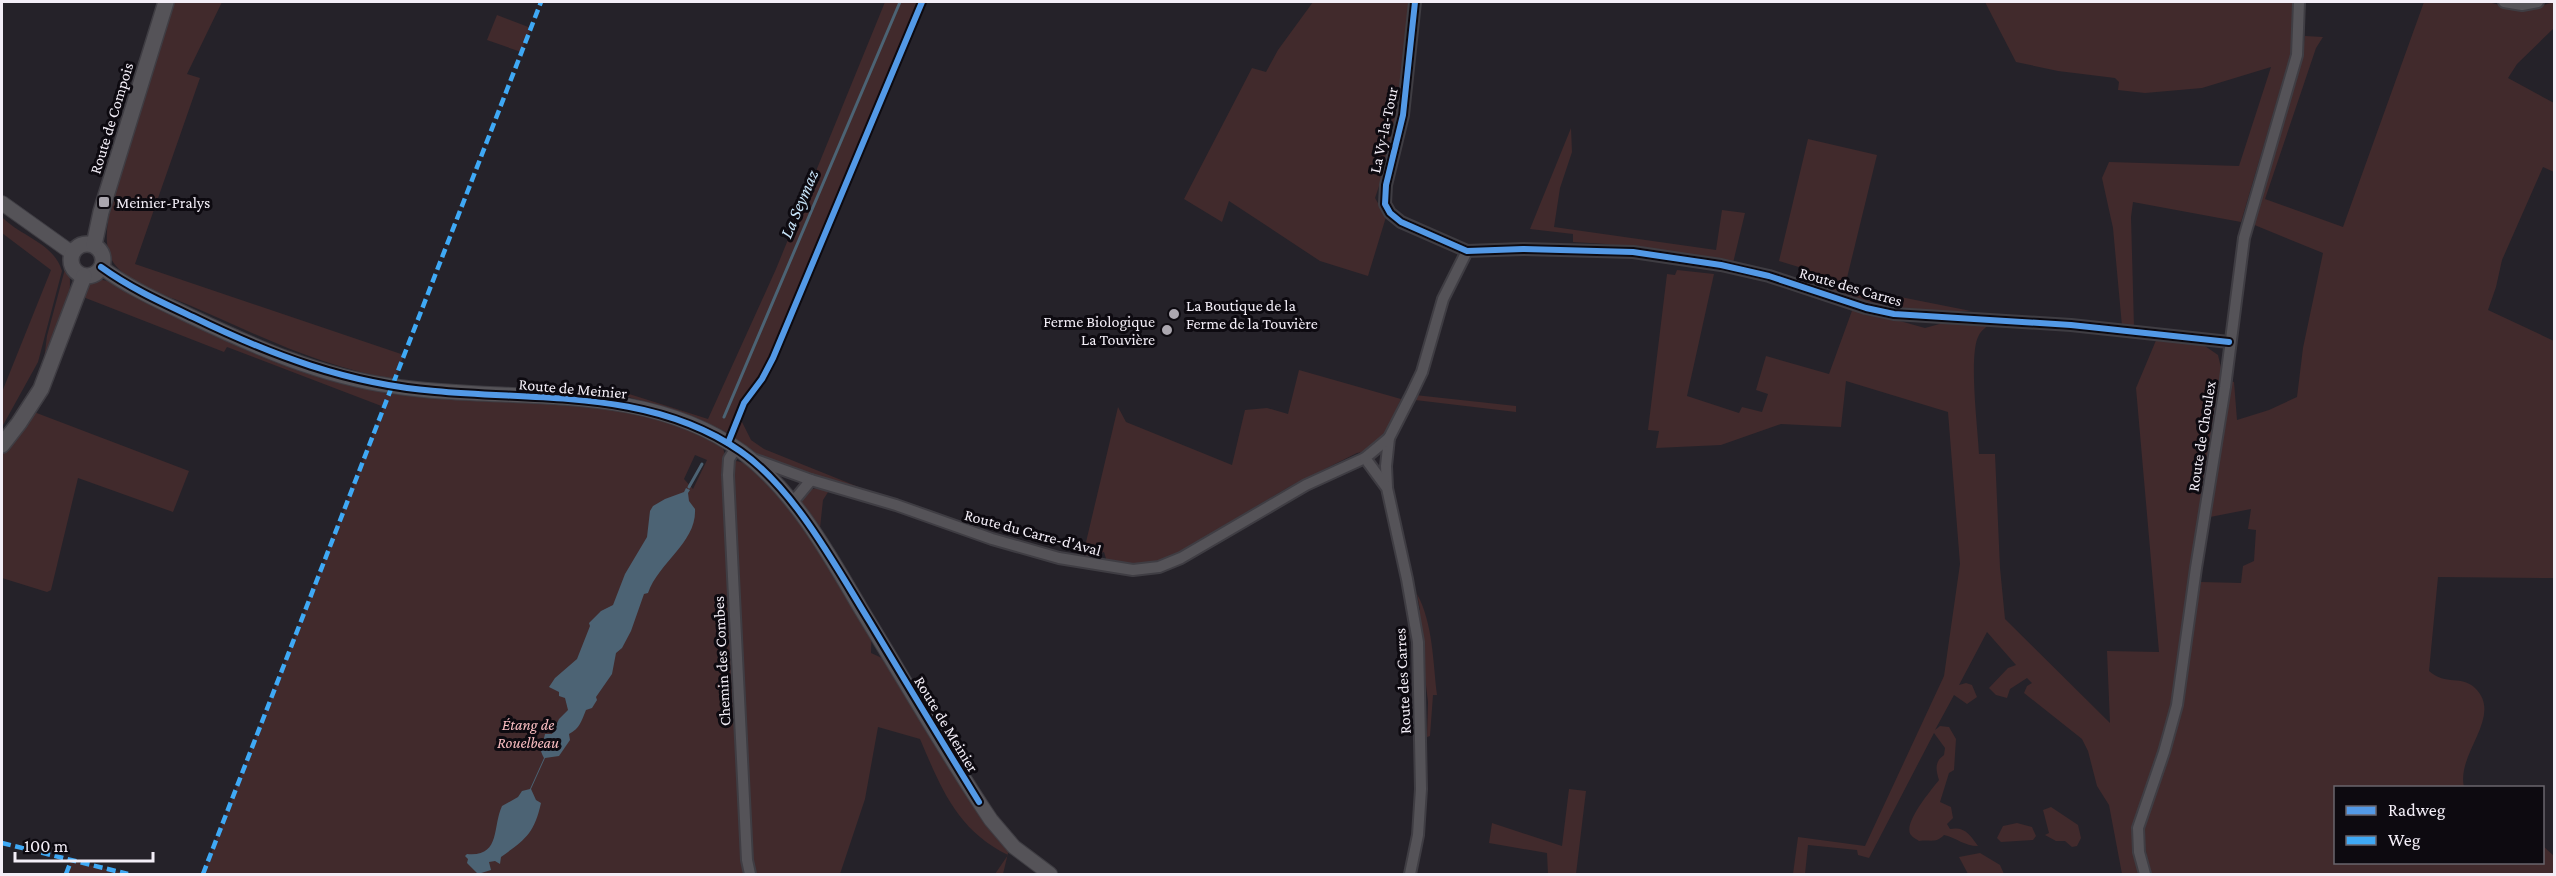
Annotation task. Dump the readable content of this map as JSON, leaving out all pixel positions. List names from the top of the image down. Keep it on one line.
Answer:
{"streets":{"main road":["Route de Compois"],"street":["La Vy-la-Tour","Route des Carres","Route de Meinier","Route de Choulex","Route du Carre-d'Aval","Chemin des Combes"]},"crossings":[["Route de Compois","Route de Meinier"],["La Vy-la-Tour","Route des Carres"],["Route des Carres","Route de Choulex"],["Route des Carres","Route du Carre-d'Aval"],["Route de Meinier","Route du Carre-d'Aval"],["Route de Meinier","Chemin des Combes"]],"water":["La Seymaz"],"parks":["Étang de Rouelbeau"],"places":{"transit":["Meinier-Pralys"],"other":["La Boutique de la Ferme de la Touvière","Ferme Biologique La Touvière"]},"legend":["Radweg","Weg"],"scale_bar":"100 m"}
